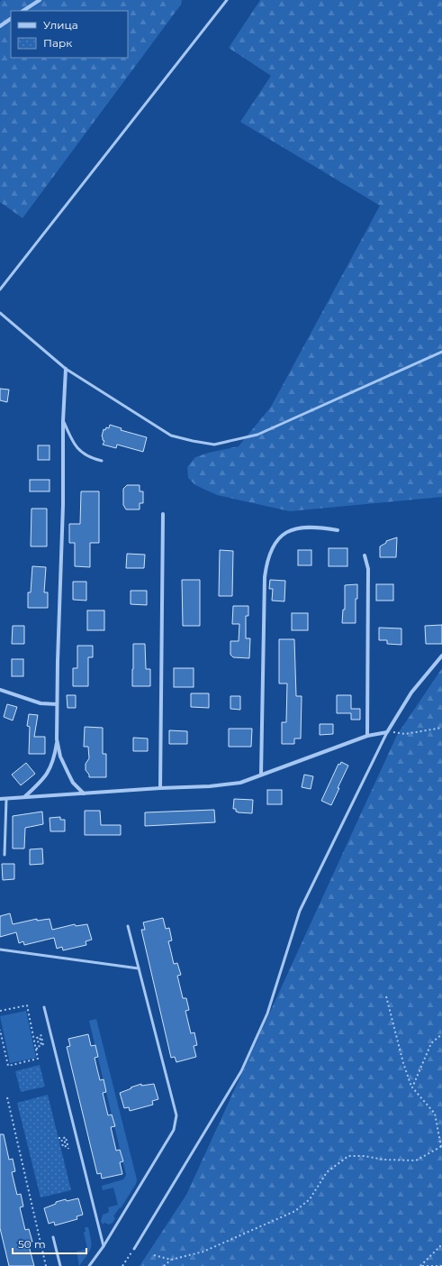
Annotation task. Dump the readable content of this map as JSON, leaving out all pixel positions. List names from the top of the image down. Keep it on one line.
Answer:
{"legend":["Улица","Парк"],"scale_bar":"50 m"}
